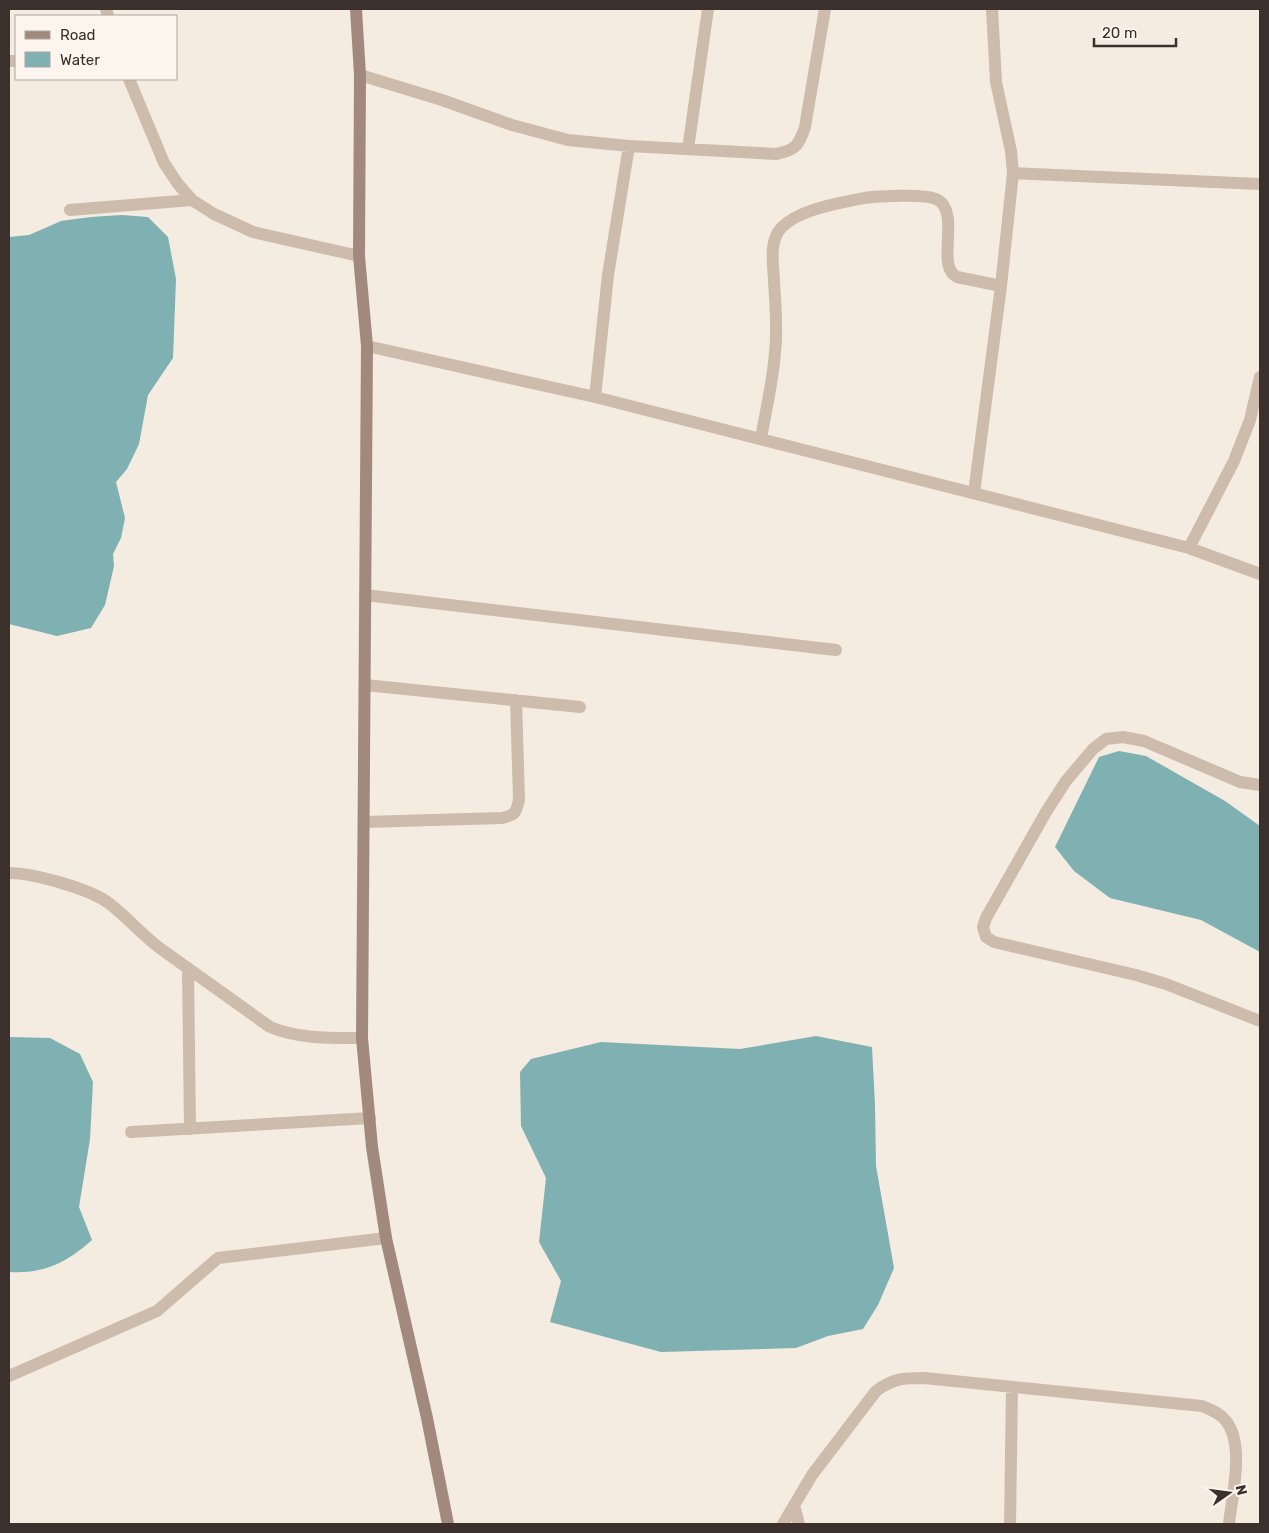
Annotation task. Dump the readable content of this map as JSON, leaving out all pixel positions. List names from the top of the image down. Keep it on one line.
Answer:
{"legend":["Road","Water"],"scale_bar":"20 m","north":"right"}
